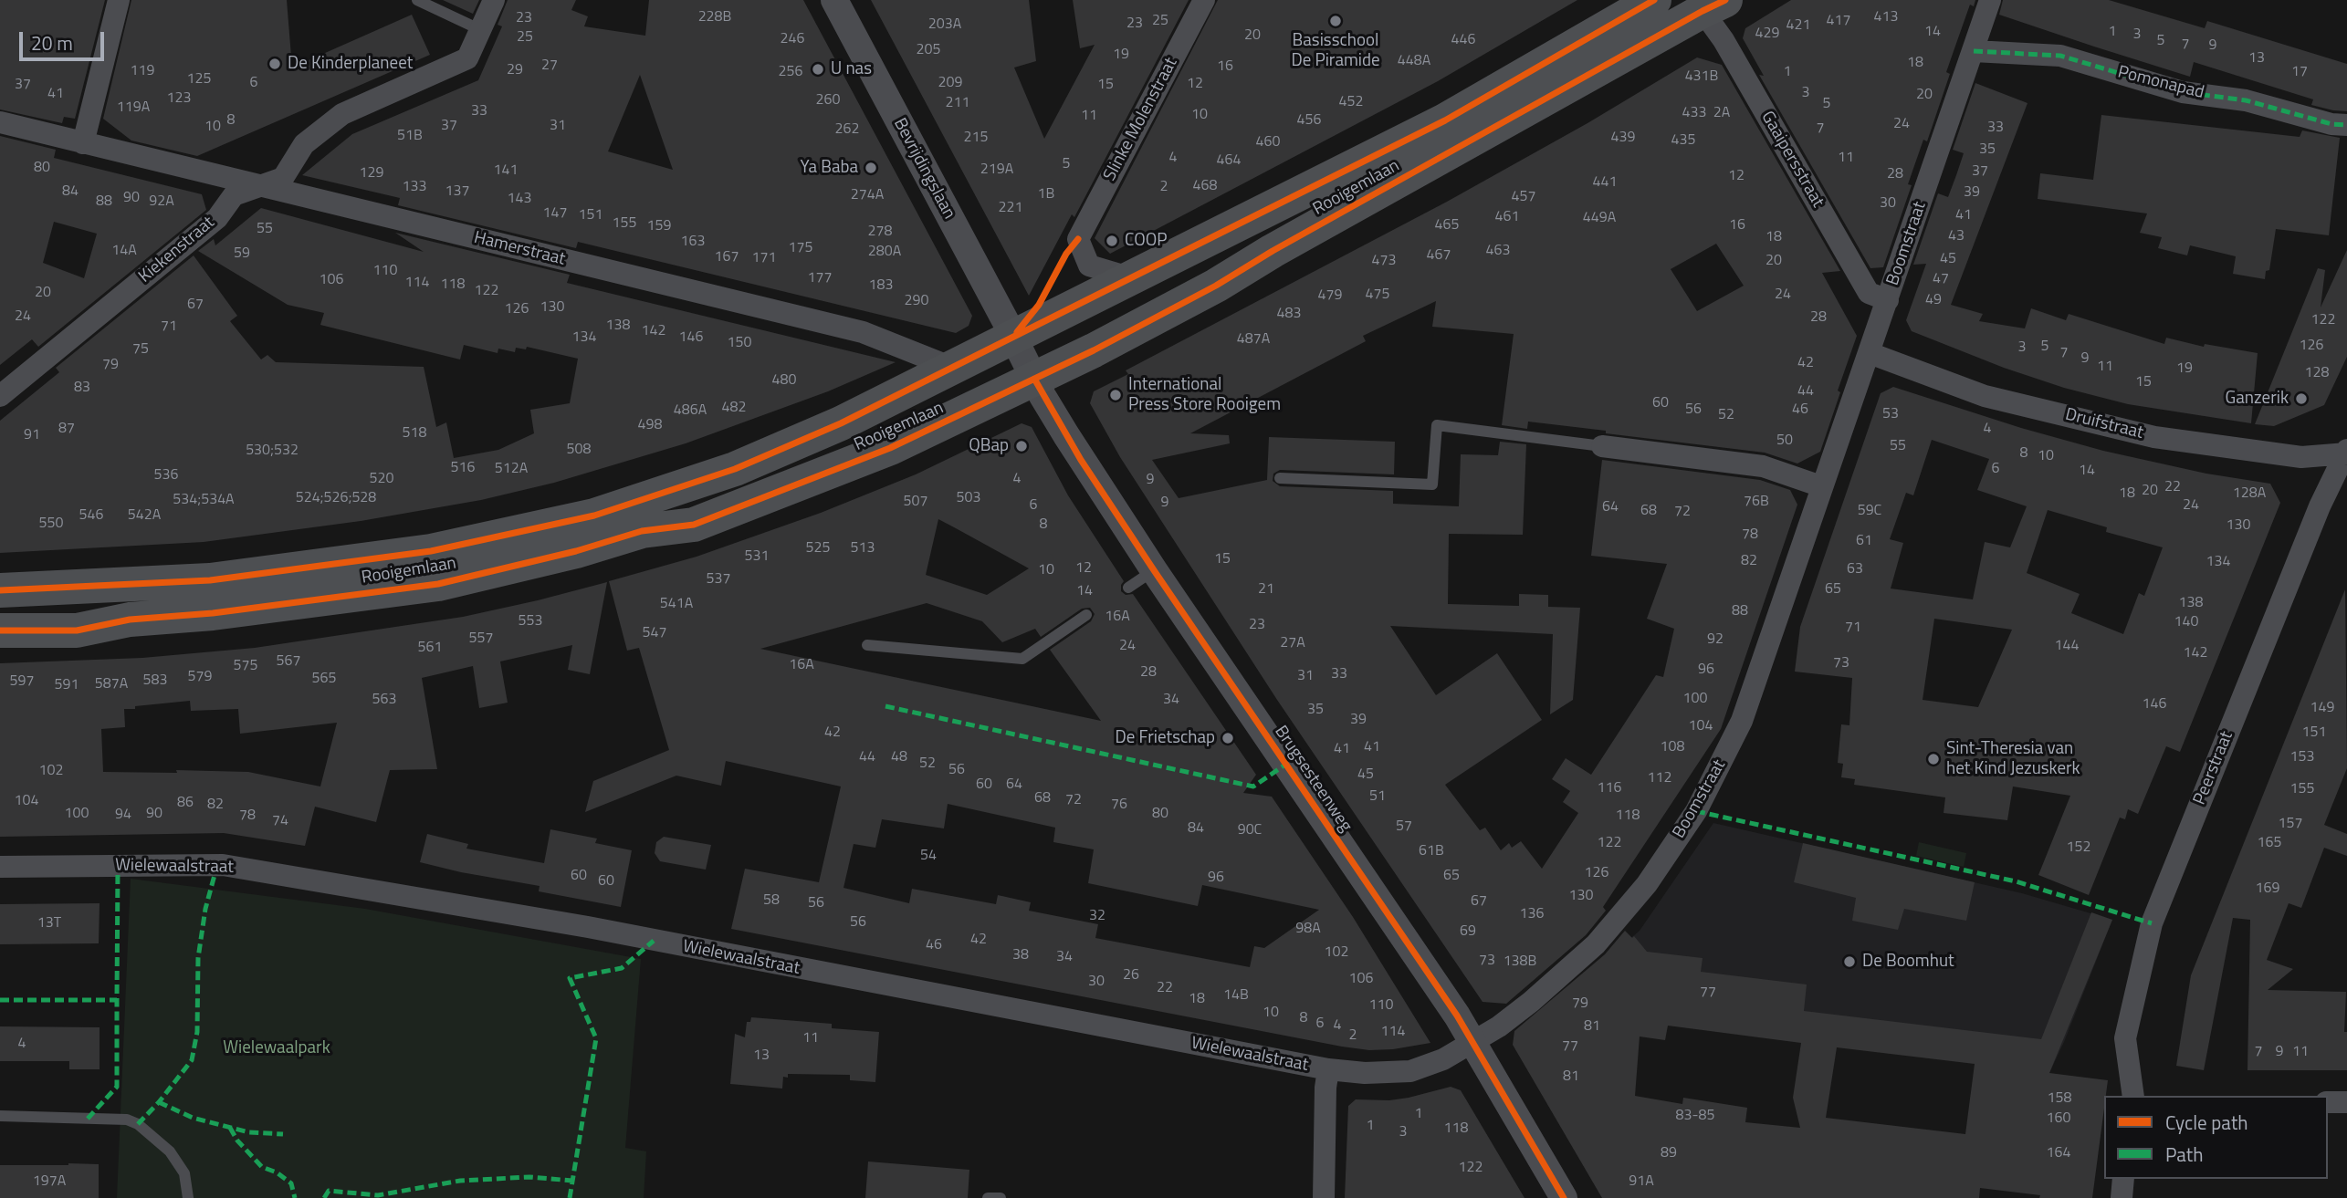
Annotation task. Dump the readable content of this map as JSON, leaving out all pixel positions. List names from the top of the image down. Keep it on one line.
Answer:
{"streets":{"main road":["Rooigemlaan"],"street":["Pomonapad","Slinke Molenstraat","Gaaipersstraat","Bevrijdingslaan","Boomstraat","Hamerstraat","Kiekenstraat","Druifstraat","Peerstraat","Brugsesteenweg","Wielewaalstraat"]},"crossings":[["Pomonapad","Boomstraat"],["Slinke Molenstraat","Rooigemlaan"],["Gaaipersstraat","Rooigemlaan"],["Gaaipersstraat","Boomstraat"],["Bevrijdingslaan","Rooigemlaan"],["Rooigemlaan","Hamerstraat"],["Rooigemlaan","Brugsesteenweg"],["Boomstraat","Druifstraat"],["Boomstraat","Brugsesteenweg"],["Boomstraat","Wielewaalstraat"],["Hamerstraat","Kiekenstraat"],["Druifstraat","Peerstraat"],["Brugsesteenweg","Wielewaalstraat"]],"parks":["Wielewaalpark"],"places":["Basisschool De Piramide","De Kinderplaneet","U nas","Ya Baba","COOP","International Press Store Rooigem","Ganzerik","QBap","De Frietschap","Sint-Theresia van het Kind Jezuskerk","De Boomhut"],"house_numbers":["228B","413","23","25","417","23","203A","421","14","1","429","3","20","25","246","446","5","7","9","205","19","13","448A","18","27","16","29","119","256","1","17","431B","125","6","209","12","37","15","3","41","20","123","260","452","211","5","119A","33","433","2A","10","11","8","456","24","37","31","10","33","7","262","51B","215","439","435","460","35","4","11","464","5","80","219A","141","37","129","28","12","441","468","133","2","84","137","39","1B","274A","457","90","143","88","92A","30","221","147","151","41","461","449A","155","465","16","159","55","278","43","18","163","175","14A","463","280A","59","467","167","171","45","473","20","110","177","47","106","114","118","183","122","20","475","24","479","49","290","67","130","126","483","24","28","122","138","71","142","134","146","487A","150","126","5","3","75","7","9","42","79","11","19","128","480","15","83","44","60","482","56","46","486A","53","52","498","87","4","518","91","50","55","508","530;532","8","10","516","512A","6","14","536","520","4","9","22","20","18","128A","524;526;528","503","534;534A","507","76B","9","6","24","64","68","59C","72","546","542A","550","8","130","78","61","525","513","531","15","82","134","12","63","10","537","21","65","14","138","541A","88","16A","553","140","23","71","547","557","92","27A","24","144","561","142","567","73","16A","575","96","28","33","31","579","565","583","597","587A","591","100","563","34","146","149","35","39","104","42","151","41","108","41","44","48","153","52","56","102","45","112","60","64","116","155","51","68","72","104","86","82","76","100","90","80","94","78","118","74","157","57","84","90C","122","165","152","61B","54","126","60","65","96","60","169","130","58","67","56","136","32","56","13T","98A","69","42","46","102","38","34","73","138B","26","106","30","22","77","14B","18","79","110","10","8","6","4","81","114","2","11","4","77","7","9","11","13","81","158","1","83-85","160","1","118","3","89","164","122","197A","91A"],"legend":["Cycle path","Path"],"scale_bar":"20 m"}
